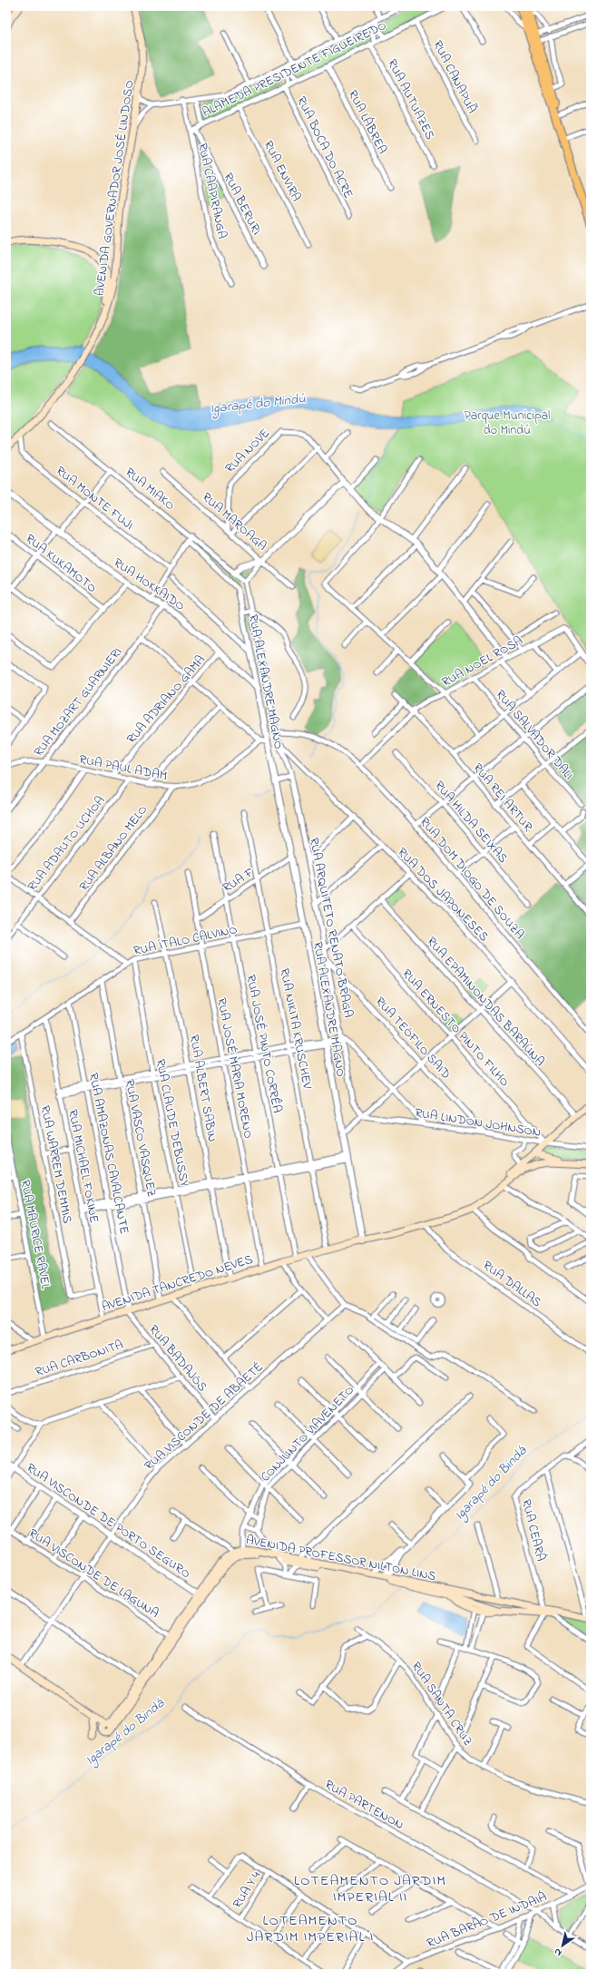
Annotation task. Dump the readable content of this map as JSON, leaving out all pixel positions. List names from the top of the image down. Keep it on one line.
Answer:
{"streets":{"main road":["AVENIDA GOVERNADOR JOSÉ LINDOSO","AVENIDA TANCREDO NEVES","AVENIDA PROFESSOR NILTON LINS"],"street":["ALAMEDA PRESIDENTE FIGUEIREDO","RUA CANAPUÃ","RUA AUTUAZES","RUA LÁBREA","RUA BOCA DO ACRE","RUA ENVIRA","RUA CAAPIRANGA","RUA BERURI","RUA NOVE","RUA MIAKO","RUA MONTE FUJI","RUA MAROAGA","RUA KUKAMOTO","RUA HOKKAIDO","RUA NOEL ROSA","RUA ALEXANDRE MAGNO","RUA ADRIANO GAMA","RUA MOZART GUARNIERI","RUA SALVADOR DALI","RUA PAUL ADAM","RUA REI ARTUR","RUA HILDA SEIXAS","RUA ADAUTO UCHOA","RUA ALBANO MELO","RUA DOM DIOGO DE SOUZA","RUA F","RUA DOS JAPONESES","RUA ARQUITETO RENATO BRAGA","RUA ÍTALO CALVINO","RUA EPAMINONDAS BARAÚNA","RUA ERNESTO PINTO FILHO","RUA NIKITA KRUSCHEV","RUA TEÓFILO SAID","RUA JOSÉ PINTO CORRÊA","RUA JOSÉ MARIA MORENO","RUA ALBERT SABIN","RUA LINDON JOHNSON","RUA CLAUDE DEBUSSY","RUA VASCO VASQUEZ","RUA AMAZONAS CAVALCANTE","RUA WARREM DEMMIS","RUA MICHAEL FOKINE","RUA MAURICE RAVEL","RUA DALLAS","RUA CARBONITA","RUA BADAJÓS","RUA VISCONDE DE ABAETÉ","CONJUNTO VIAVENETO","RUA VISCONDE DE PORTO SEGURO","RUA CEARÁ","RUA VISCONDE DE LAGUNA","RUA SANTA CRUZ","RUA PARTENON","RUA Y 4","RUA BARÃO DE INDAIÁ"]},"crossings":[["ALAMEDA PRESIDENTE FIGUEIREDO","RUA CANAPUÃ"],["ALAMEDA PRESIDENTE FIGUEIREDO","RUA AUTUAZES"],["ALAMEDA PRESIDENTE FIGUEIREDO","RUA LÁBREA"],["ALAMEDA PRESIDENTE FIGUEIREDO","RUA BOCA DO ACRE"],["ALAMEDA PRESIDENTE FIGUEIREDO","RUA ENVIRA"],["ALAMEDA PRESIDENTE FIGUEIREDO","RUA CAAPIRANGA"],["ALAMEDA PRESIDENTE FIGUEIREDO","RUA BERURI"],["AVENIDA GOVERNADOR JOSÉ LINDOSO","RUA MONTE FUJI"],["RUA CAAPIRANGA","RUA BERURI"],["RUA NOVE","RUA MAROAGA"],["RUA HOKKAIDO","RUA ALEXANDRE MAGNO"],["RUA HOKKAIDO","RUA ADRIANO GAMA"],["RUA HOKKAIDO","RUA MOZART GUARNIERI"],["RUA NOEL ROSA","RUA SALVADOR DALI"],["RUA NOEL ROSA","RUA REI ARTUR"],["RUA ALEXANDRE MAGNO","RUA F"],["RUA ALEXANDRE MAGNO","RUA ÍTALO CALVINO"],["RUA ALEXANDRE MAGNO","AVENIDA TANCREDO NEVES"],["RUA ADRIANO GAMA","RUA PAUL ADAM"],["RUA MOZART GUARNIERI","RUA PAUL ADAM"],["RUA PAUL ADAM","RUA ADAUTO UCHOA"],["RUA PAUL ADAM","RUA ALBANO MELO"],["RUA DOM DIOGO DE SOUZA","RUA DOS JAPONESES"],["RUA F","RUA NIKITA KRUSCHEV"],["RUA F","RUA JOSÉ PINTO CORRÊA"],["RUA F","RUA JOSÉ MARIA MORENO"],["RUA DOS JAPONESES","RUA ARQUITETO RENATO BRAGA"],["RUA ARQUITETO RENATO BRAGA","RUA TEÓFILO SAID"],["RUA ARQUITETO RENATO BRAGA","RUA LINDON JOHNSON"],["RUA ÍTALO CALVINO","RUA NIKITA KRUSCHEV"],["RUA ÍTALO CALVINO","RUA JOSÉ PINTO CORRÊA"],["RUA ÍTALO CALVINO","RUA JOSÉ MARIA MORENO"],["RUA ÍTALO CALVINO","RUA ALBERT SABIN"],["RUA ÍTALO CALVINO","RUA CLAUDE DEBUSSY"],["RUA ÍTALO CALVINO","RUA VASCO VASQUEZ"],["RUA ÍTALO CALVINO","RUA AMAZONAS CAVALCANTE"],["RUA ÍTALO CALVINO","RUA WARREM DEMMIS"],["RUA ÍTALO CALVINO","RUA MICHAEL FOKINE"],["RUA EPAMINONDAS BARAÚNA","AVENIDA TANCREDO NEVES"],["RUA ERNESTO PINTO FILHO","RUA LINDON JOHNSON"],["RUA ERNESTO PINTO FILHO","AVENIDA TANCREDO NEVES"],["RUA NIKITA KRUSCHEV","AVENIDA TANCREDO NEVES"],["RUA TEÓFILO SAID","RUA LINDON JOHNSON"],["RUA JOSÉ PINTO CORRÊA","AVENIDA TANCREDO NEVES"],["RUA JOSÉ MARIA MORENO","AVENIDA TANCREDO NEVES"],["RUA ALBERT SABIN","AVENIDA TANCREDO NEVES"],["RUA LINDON JOHNSON","AVENIDA TANCREDO NEVES"],["RUA CLAUDE DEBUSSY","AVENIDA TANCREDO NEVES"],["RUA VASCO VASQUEZ","AVENIDA TANCREDO NEVES"],["RUA AMAZONAS CAVALCANTE","AVENIDA TANCREDO NEVES"],["RUA AMAZONAS CAVALCANTE","RUA BADAJÓS"],["RUA WARREM DEMMIS","RUA MICHAEL FOKINE"],["RUA MICHAEL FOKINE","AVENIDA TANCREDO NEVES"],["RUA MAURICE RAVEL","AVENIDA TANCREDO NEVES"],["AVENIDA TANCREDO NEVES","RUA DALLAS"],["AVENIDA TANCREDO NEVES","RUA BADAJÓS"],["RUA CARBONITA","RUA BADAJÓS"],["RUA BADAJÓS","RUA VISCONDE DE ABAETÉ"],["RUA VISCONDE DE ABAETÉ","RUA VISCONDE DE PORTO SEGURO"],["RUA VISCONDE DE ABAETÉ","RUA VISCONDE DE LAGUNA"],["RUA VISCONDE DE PORTO SEGURO","AVENIDA PROFESSOR NILTON LINS"],["RUA CEARÁ","AVENIDA PROFESSOR NILTON LINS"],["AVENIDA PROFESSOR NILTON LINS","RUA VISCONDE DE LAGUNA"],["RUA PARTENON","RUA BARÃO DE INDAIÁ"]],"districts":["LOTEAMENTO JARDIM IMPERIAL II","LOTEAMENTO JARDIM IMPERIAL I"],"water":["Igarapé do Mindú","Igarapé do Bindá"],"parks":["Parque Municipal do Mindú"],"north":"bottom left"}
